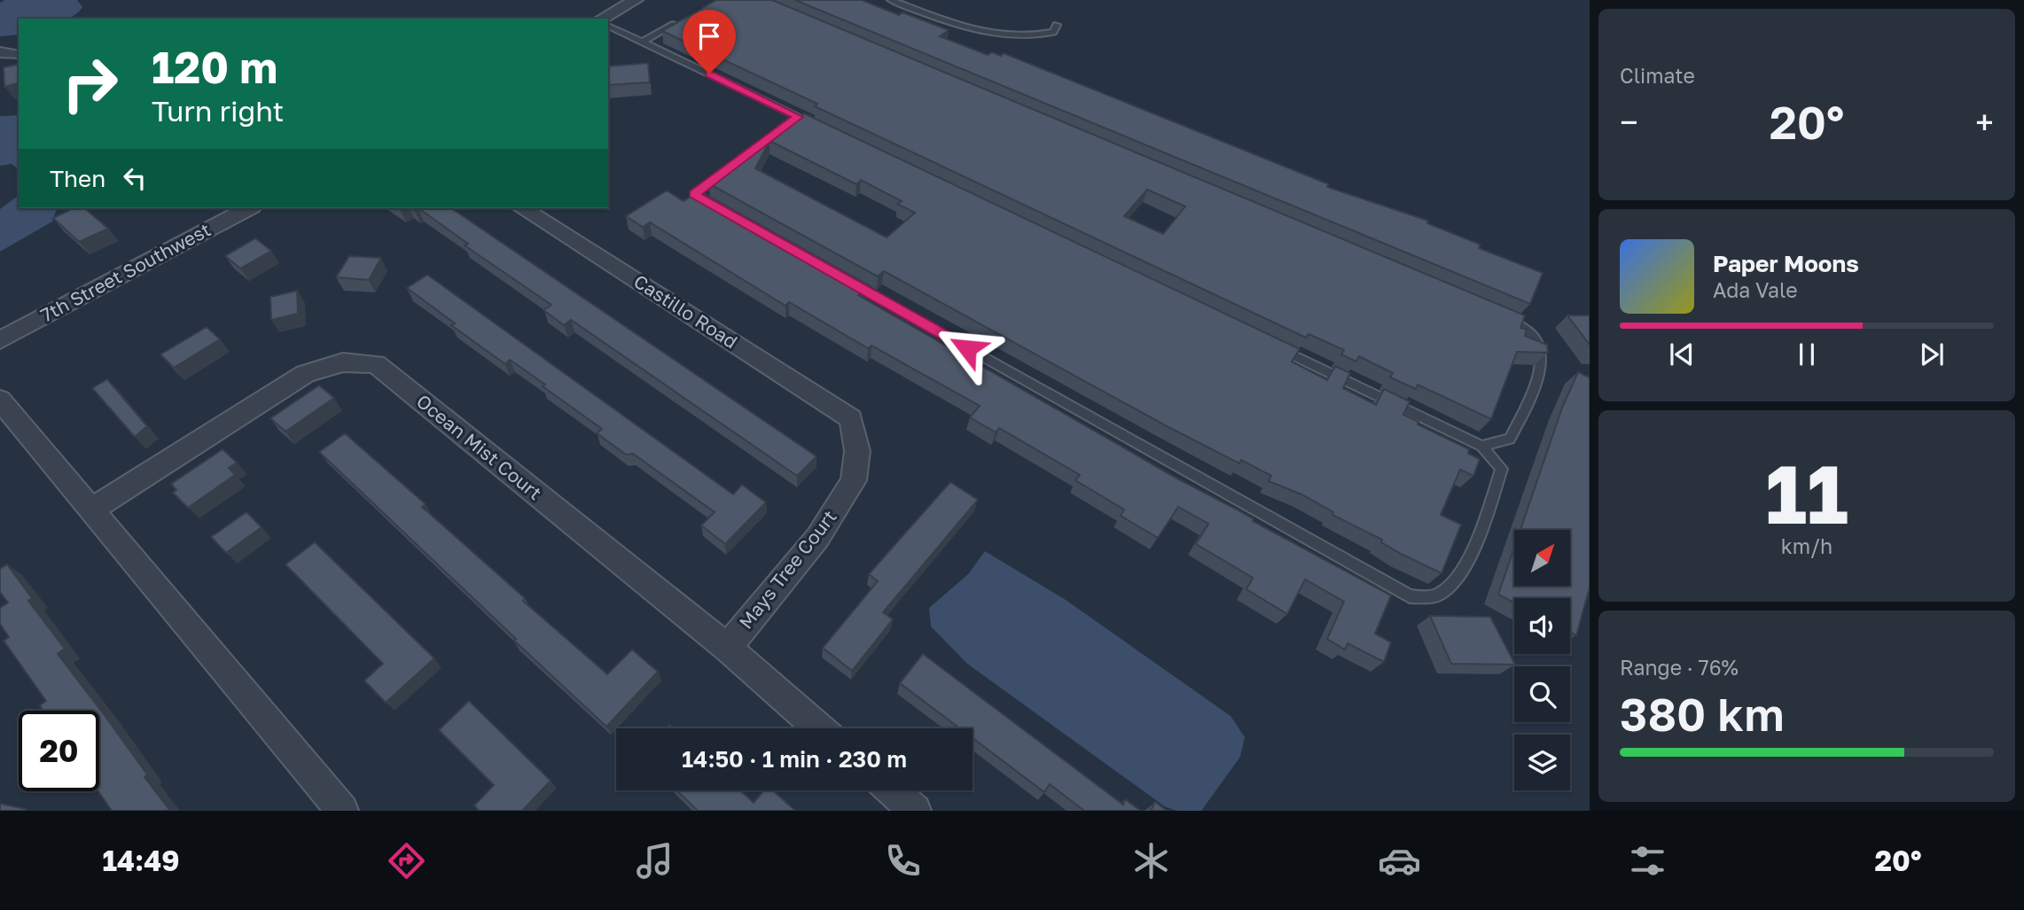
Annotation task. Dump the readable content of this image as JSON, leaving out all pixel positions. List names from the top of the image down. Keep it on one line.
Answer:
{"streets":{"street":["7th Street Southwest","Castillo Road","Ocean Mist Court","Mays Tree Court"]},"crossings":[["Castillo Road","Mays Tree Court"],["Ocean Mist Court","Mays Tree Court"]],"north":"top right","page":{"tile":["Climate",["11","km/h"],["Range · 76%","380 km"]],"turn":["120 m","Turn right"],"heat":["−","20°","+"],"then":"Then","song":["Paper Moons","Ada Vale"],"limit":"20","trip":"14:50 · 1 min · 230 m","tabs":["14:49","20°"]}}
